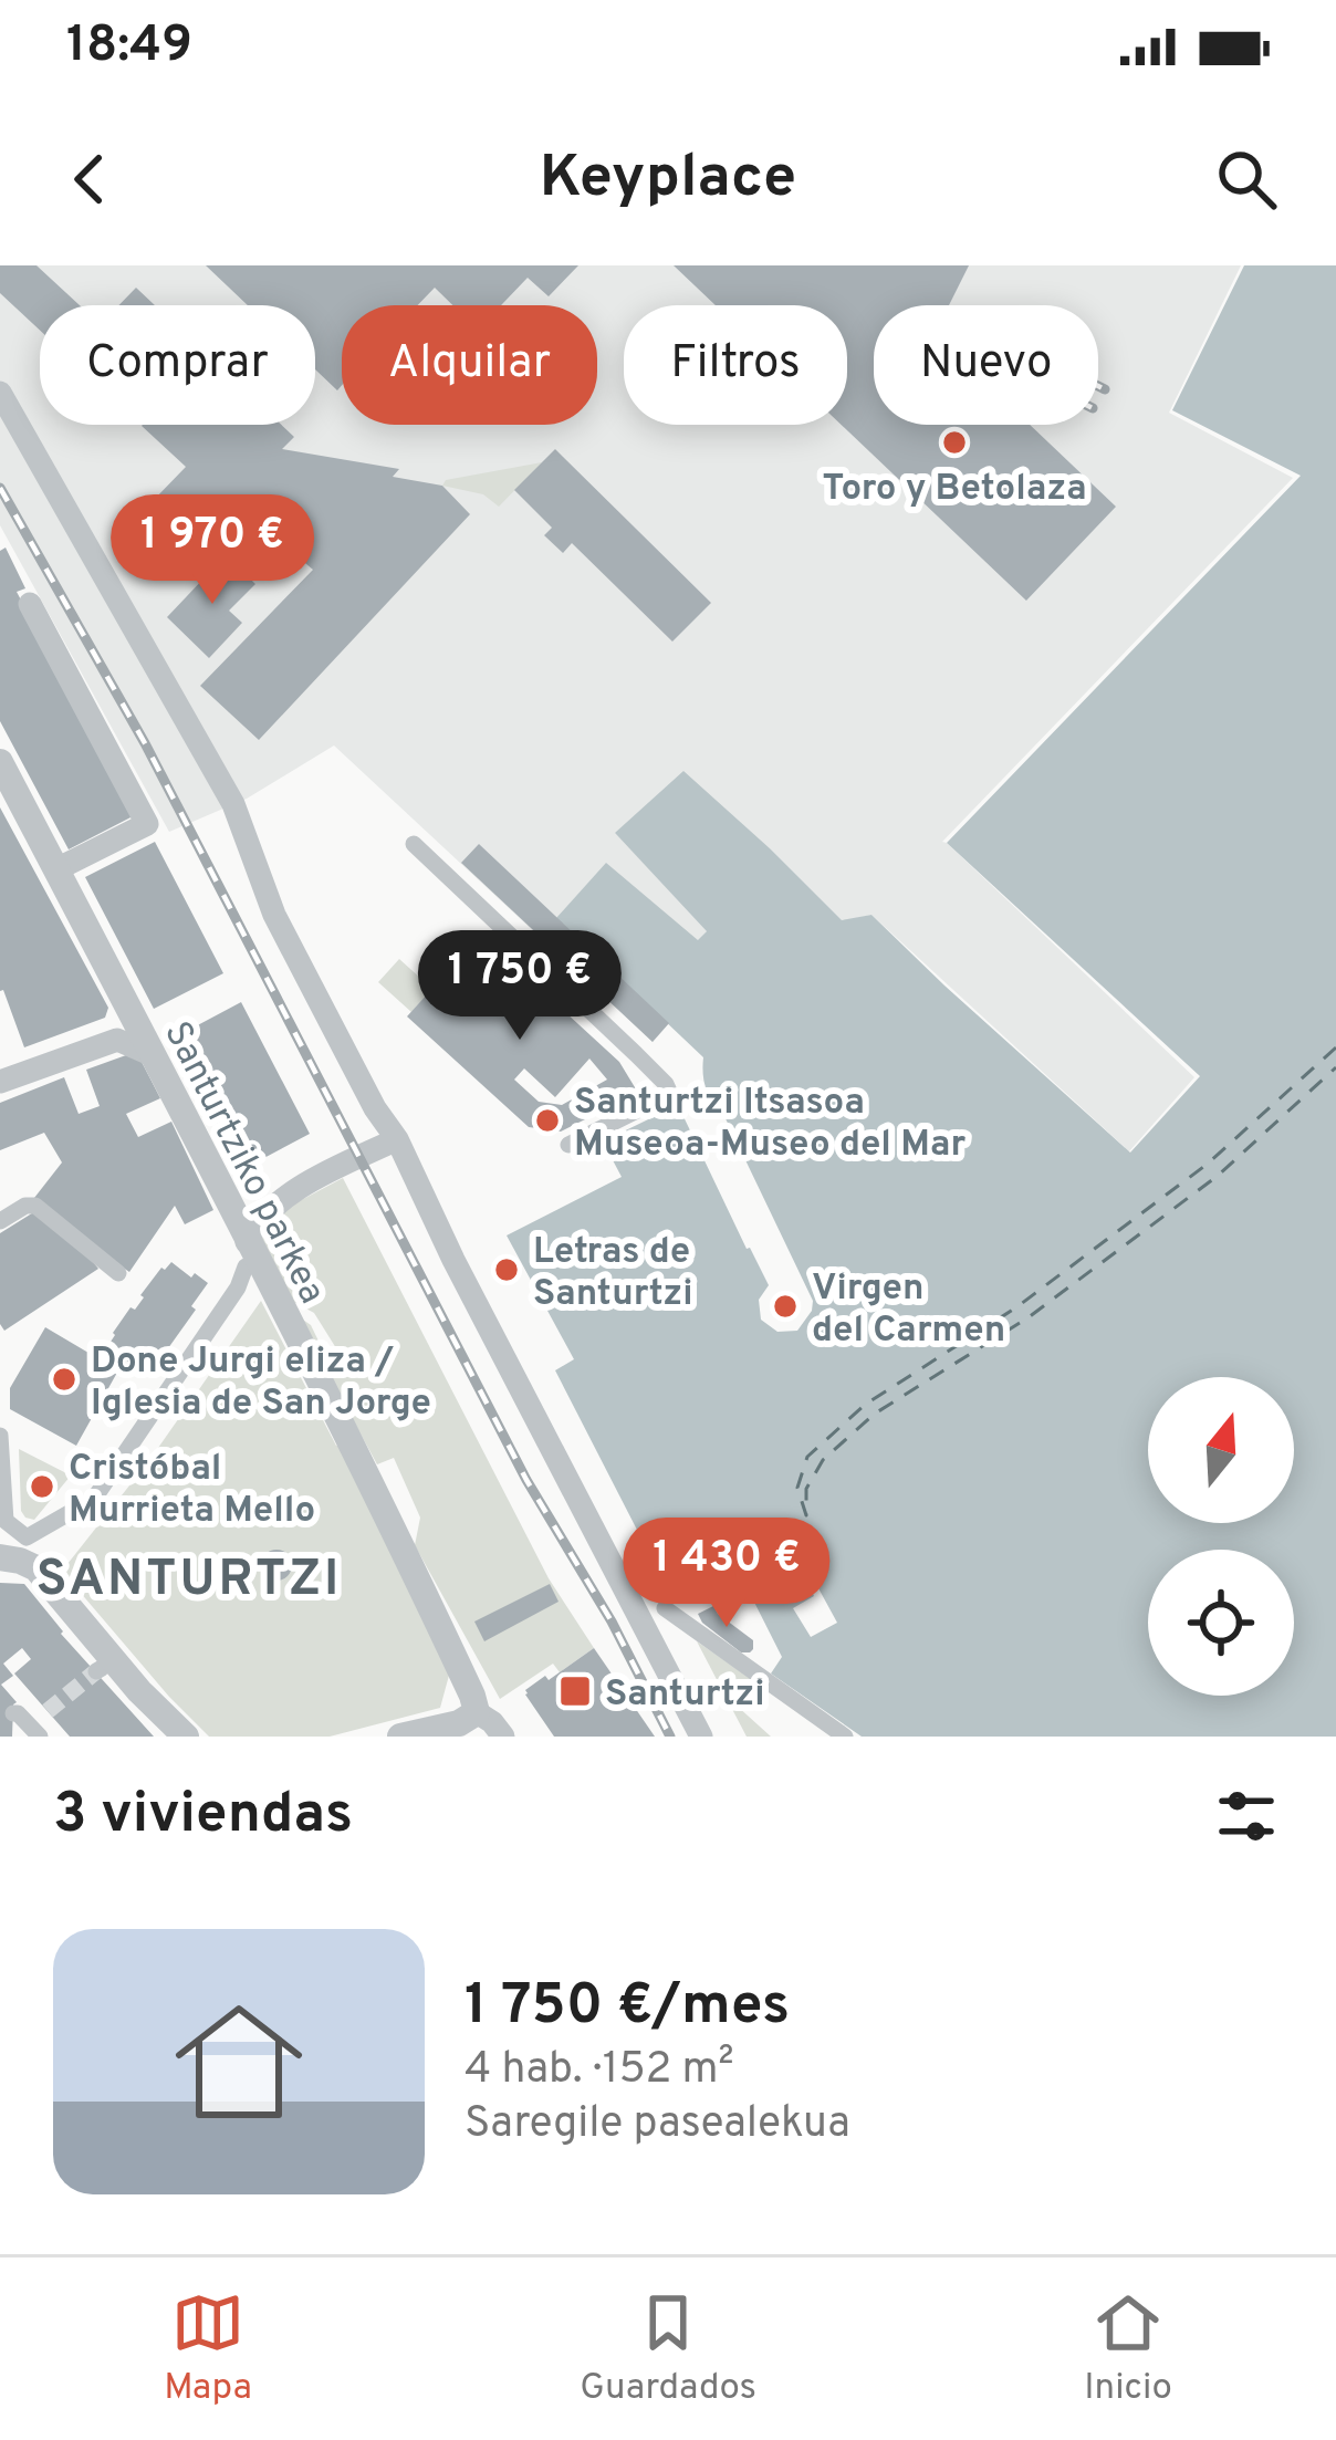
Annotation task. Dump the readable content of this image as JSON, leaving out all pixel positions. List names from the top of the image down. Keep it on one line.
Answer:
{"streets":{"street":["Santurtziko parkea"]},"districts":["SANTURTZI"],"places":{"other":["Toro y Betolaza","Santurtzi Itsasoa Museoa-Museo del Mar","Letras de Santurtzi","Virgen del Carmen","Done Jurgi eliza / Iglesia de San Jorge","Cristóbal Murrieta Mello"],"transit":["Santurtzi"]},"north":"top","page":{"status":"18:49","header":"Keyplace","chip":["Comprar","Alquilar","Filtros","Nuevo"],"price":["1 970 €","1 750 €","1 430 €"],"heading":"3 viviendas","list":[{"name":"1 750 €/mes","note":"4 hab. · 152 m² · Saregile pasealekua"}],"tabs":["Mapa","Guardados","Inicio"]}}
